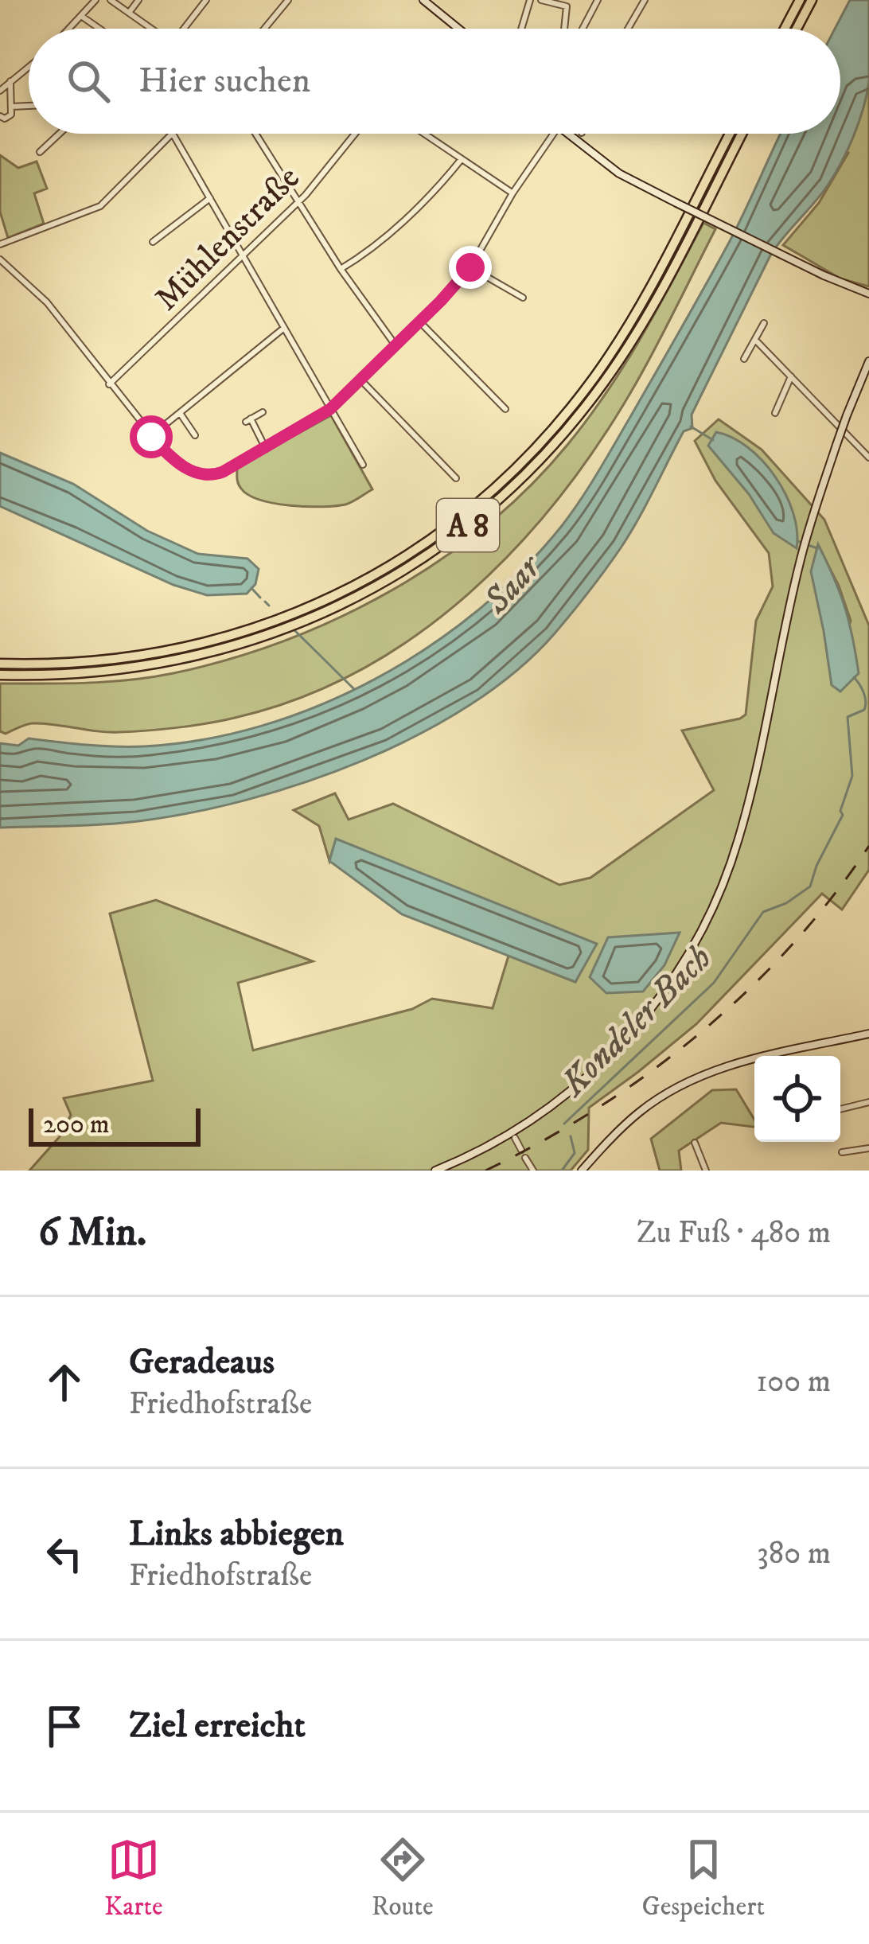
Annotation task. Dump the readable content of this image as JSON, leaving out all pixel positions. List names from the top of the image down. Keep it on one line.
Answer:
{"streets":{"highway":["A 8"],"street":["Mühlenstraße"]},"water":["Saar","Kondeler Bach"],"scale_bar":"200 m","page":{"search":"Hier suchen","scale":"200 m","heading":["6 Min.","Zu Fuß · 480 m"],"list":[["Geradeaus","Friedhofstraße","100 m"],["Links abbiegen","Friedhofstraße","380 m"],"Ziel erreicht"],"nav":["Karte","Route","Gespeichert"]}}
